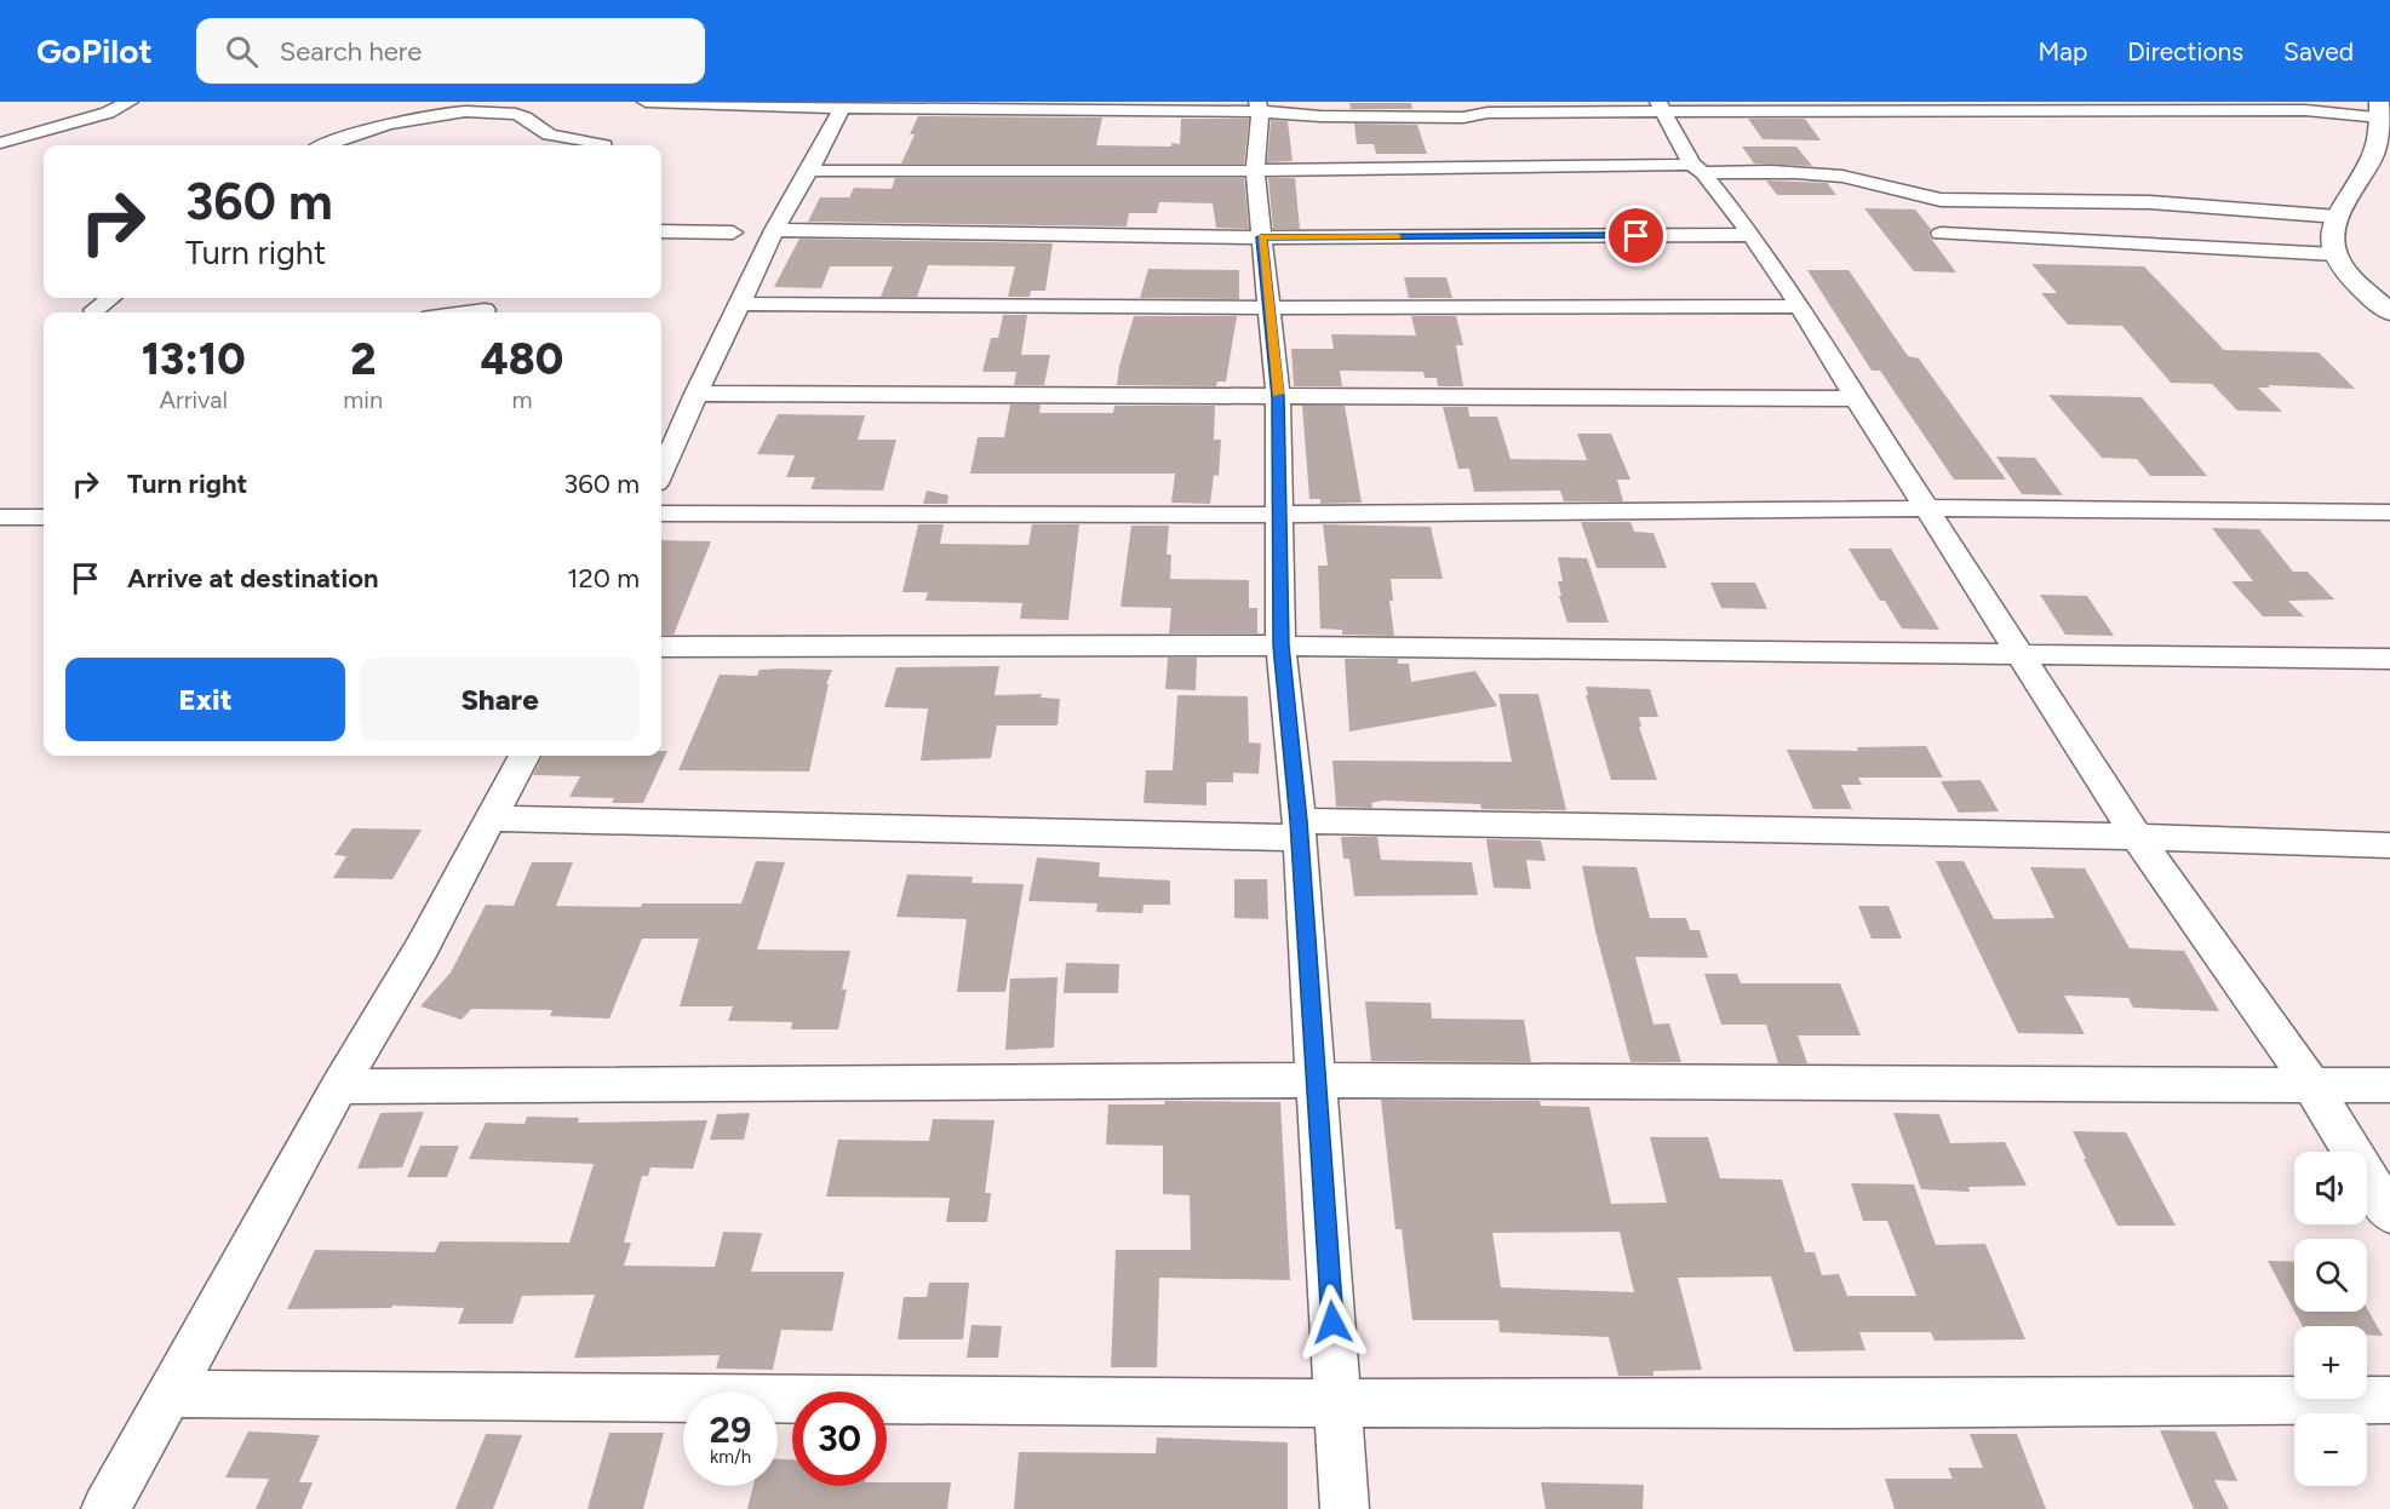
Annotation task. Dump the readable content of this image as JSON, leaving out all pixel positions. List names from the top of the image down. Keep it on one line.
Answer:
{"page":{"header":"GoPilot","search":"Search here","nav":["Map","Directions","Saved"],"turn":["360 m","Turn right"],"eta":["13:10","Arrival","2","min","480","m"],"list":[{"name":"Turn right","value":"360 m"},{"name":"Arrive at destination","value":"120 m"}],"buttons":["Exit","Share"],"map_buttons":["+","−"],"speed":"29 km/h","limit":"30"}}
